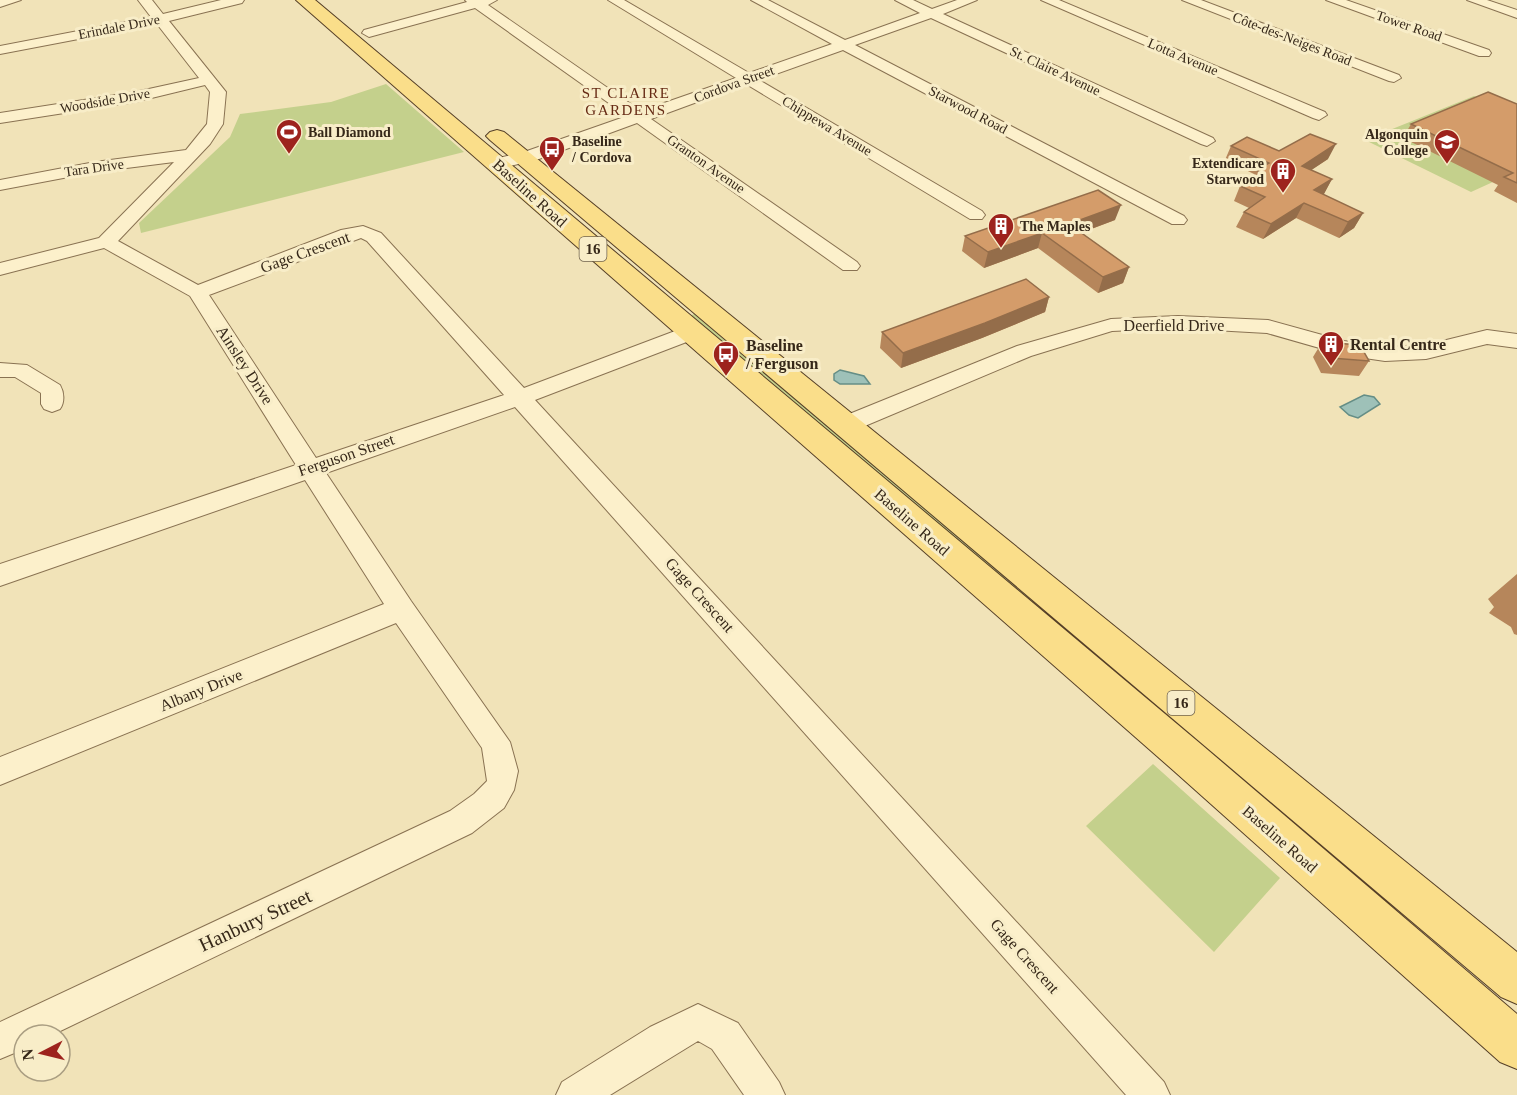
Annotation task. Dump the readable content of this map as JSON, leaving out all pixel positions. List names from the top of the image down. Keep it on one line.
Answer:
{"streets":{"main road":["Baseline Road","16"],"street":["Tower Road","Erindale Drive","Côte-des-Neiges Road","Lotta Avenue","St. Claire Avenue","Cordova Street","Woodside Drive","Starwood Road","Chippewa Avenue","Granton Avenue","Tara Drive","Gage Crescent","Deerfield Drive","Ainsley Drive","Ferguson Street","Albany Drive","Hanbury Street"]},"crossings":[["St. Claire Avenue","Cordova Street"],["Cordova Street","Starwood Road"],["Cordova Street","Chippewa Avenue"],["Cordova Street","Granton Avenue"],["Cordova Street","Baseline Road"],["Baseline Road","Deerfield Drive"],["Baseline Road","Ferguson Street"],["Gage Crescent","Ainsley Drive"],["Gage Crescent","Ferguson Street"],["Ainsley Drive","Ferguson Street"],["Ainsley Drive","Albany Drive"],["Ainsley Drive","Hanbury Street"]],"districts":["ST CLAIRE GARDENS"],"places":{"sports":["Ball Diamond"],"school or university":["Algonquin College"],"bus stop":["Baseline / Cordova","Baseline / Ferguson"],"building":["Extendicare Starwood","The Maples","Rental Centre"]},"north":"left"}
